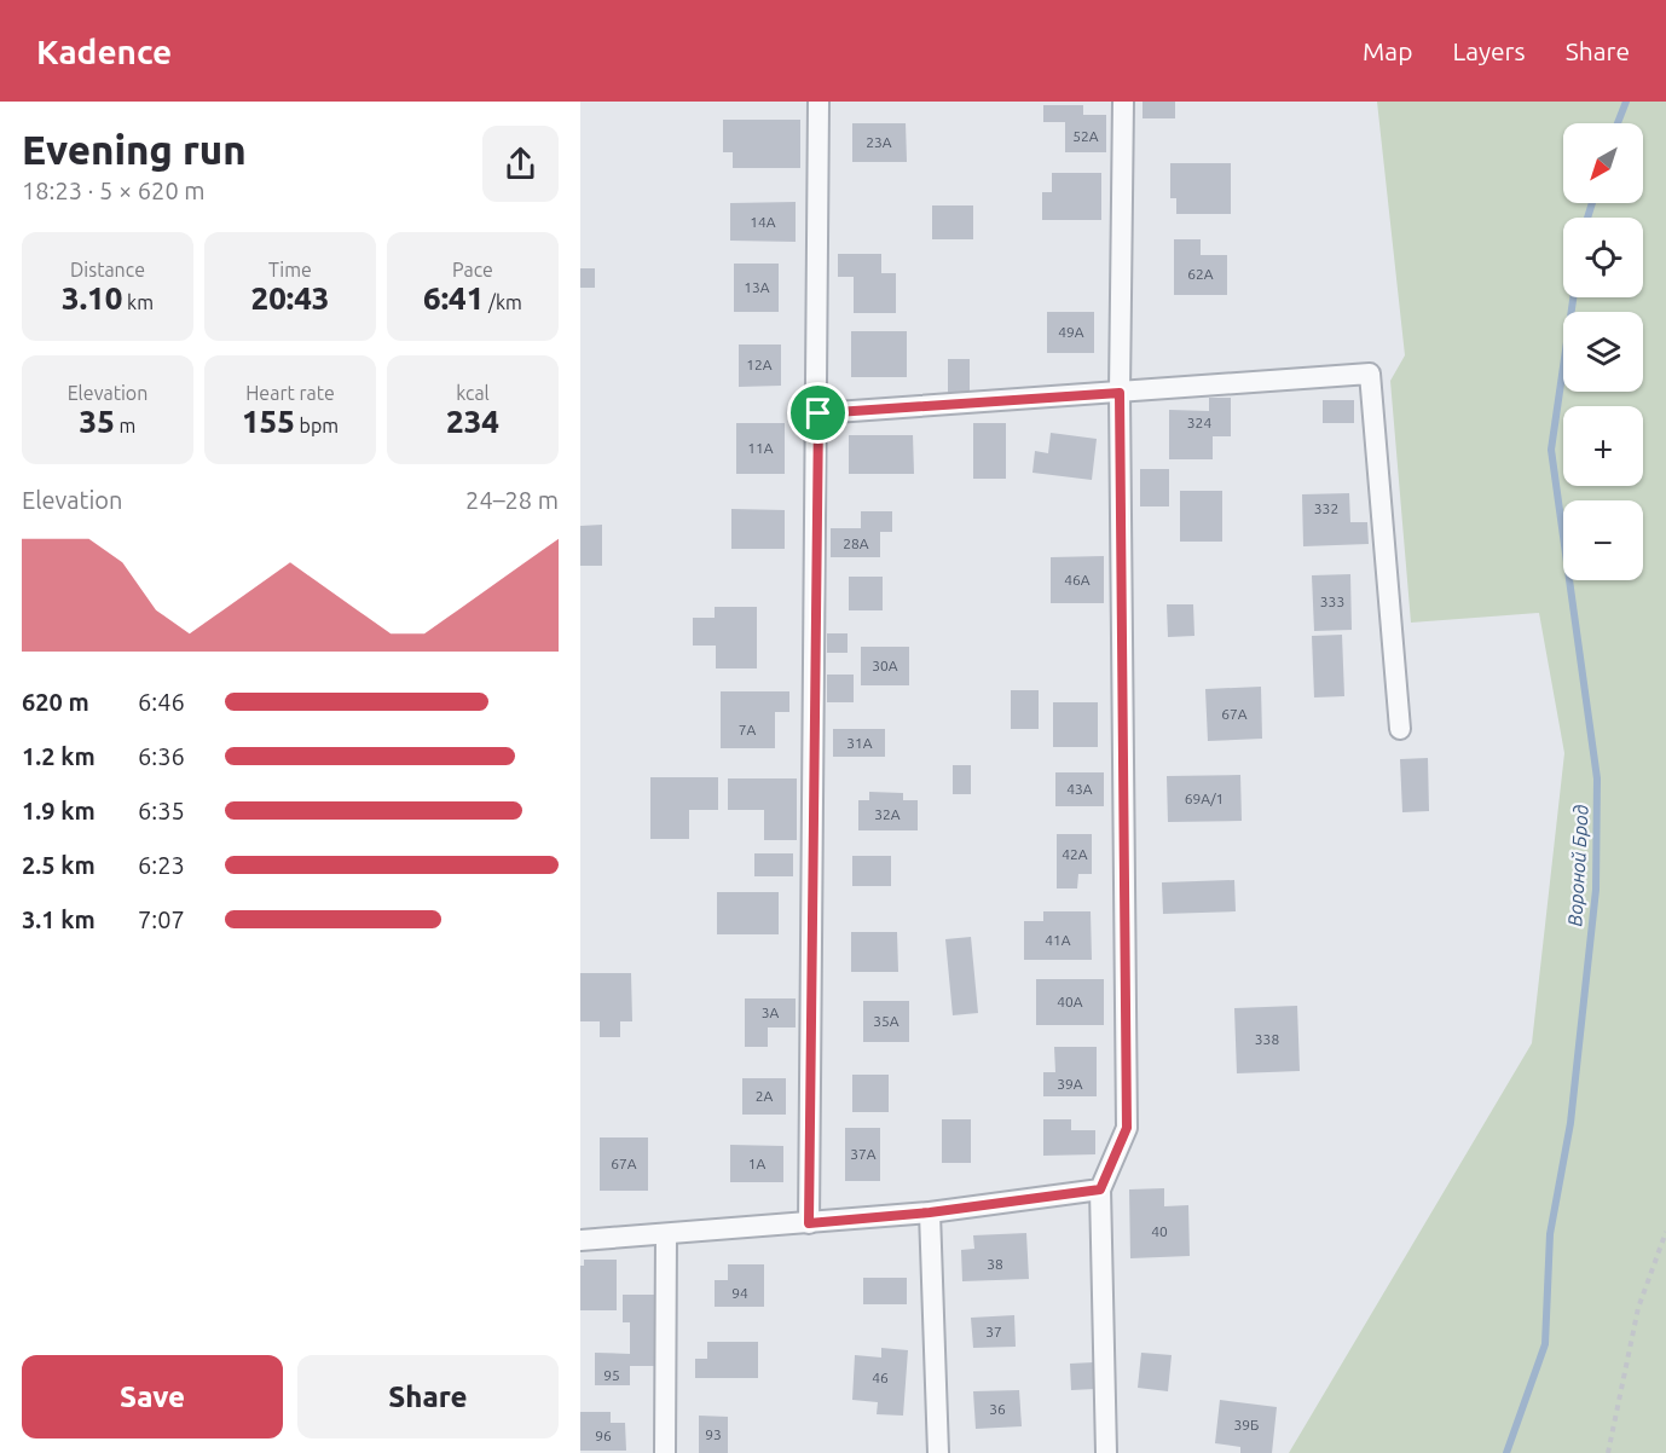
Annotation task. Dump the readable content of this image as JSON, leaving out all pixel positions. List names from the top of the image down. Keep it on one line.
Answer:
{"water":["Вороной Брод"],"house_numbers":["52А","23А","14А","62А","13А","49А","12А","324","11А","332","28А","46А","333","30А","67А","7А","31А","43А","69А/1","32А","42А","41А","40А","3А","35А","338","39А","2А","37А","67А","1А","40","38","94","37","95","46","36","39Б","93","96"],"north":"bottom left","page":{"header":"Kadence","nav":["Map","Layers","Share"],"heading":["Evening run","18:23 · 5 × 620 m"],"map_buttons":["+","−"],"stats":[["Distance","3.10 km"],["Time","20:43"],["Pace","6:41 /km"],["Elevation","35 m"],["Heart rate","155 bpm"],["kcal","234"]],"chart":["Elevation","24–28 m"],"list":[{"name":"620 m","note":"6:46"},{"name":"1.2 km","note":"6:36"},{"name":"1.9 km","note":"6:35"},{"name":"2.5 km","note":"6:23"},{"name":"3.1 km","note":"7:07"}],"buttons":["Save","Share"]}}
